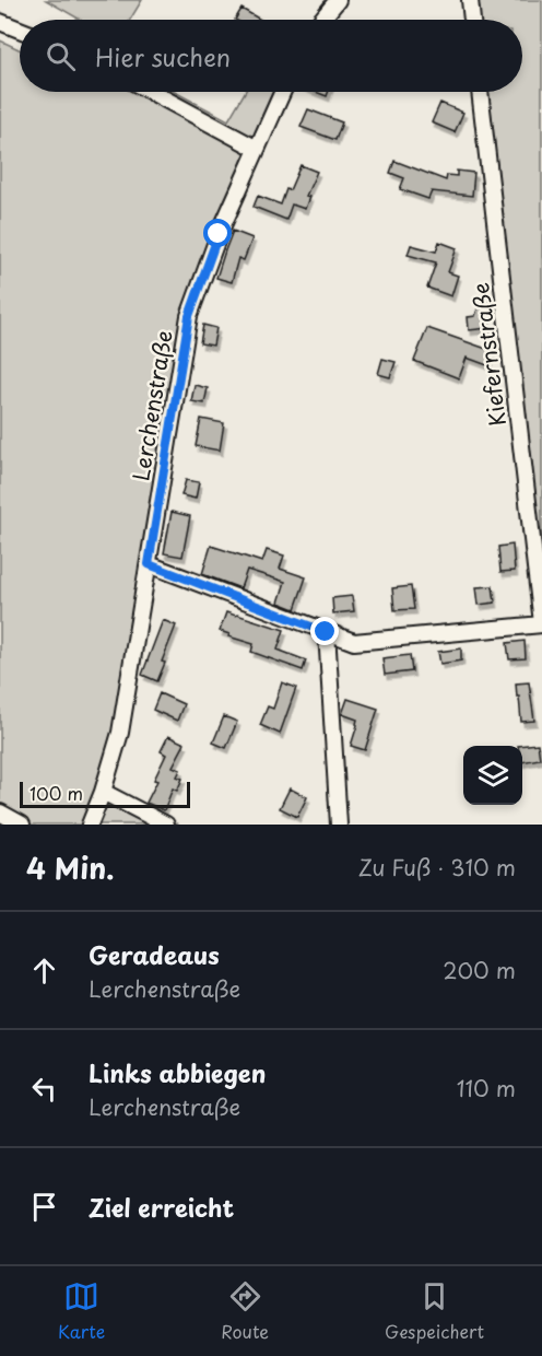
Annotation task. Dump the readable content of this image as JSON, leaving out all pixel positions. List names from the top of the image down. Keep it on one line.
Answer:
{"streets":{"street":["Kiefernstraße","Lerchenstraße"]},"scale_bar":"100 m","page":{"search":"Hier suchen","scale":"100 m","heading":["4 Min.","Zu Fuß · 310 m"],"list":[["Geradeaus","Lerchenstraße","200 m"],["Links abbiegen","Lerchenstraße","110 m"],"Ziel erreicht"],"nav":["Karte","Route","Gespeichert"]}}
